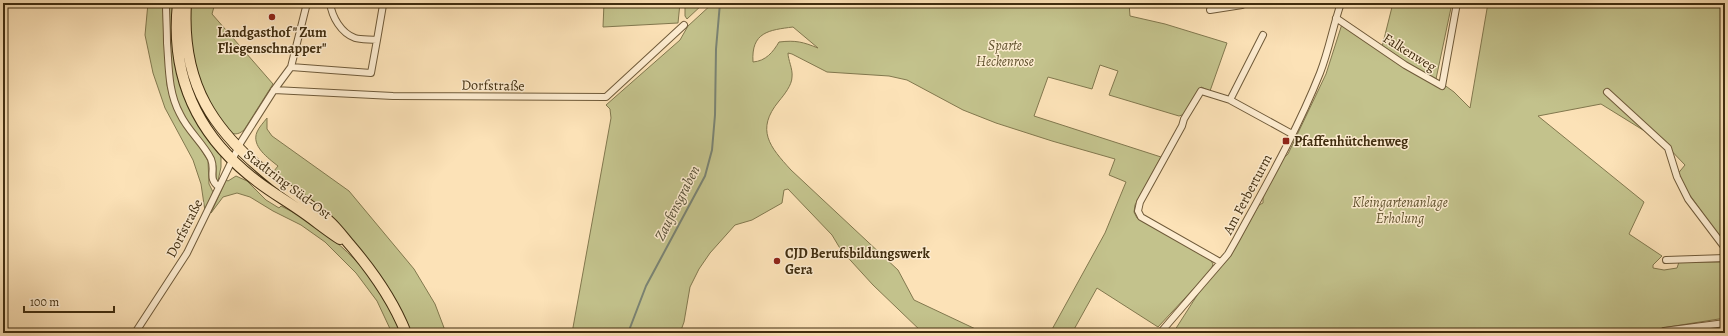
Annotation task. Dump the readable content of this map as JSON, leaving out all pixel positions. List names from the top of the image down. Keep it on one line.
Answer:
{"streets":{"main road":["Stadtring Süd-Ost"],"street":["Falkenweg","Dorfstraße","Am Ferberturm"]},"crossings":[["Falkenweg","Am Ferberturm"],["Dorfstraße","Stadtring Süd-Ost"]],"water":["Zaufensgraben"],"parks":["Sparte Heckenrose","Kleingartenanlage Erholung"],"places":{"other":["Landgasthof \" Zum Fliegenschnapper\"","CJD Berufsbildungswerk Gera"],"transit":["Pfaffenhütchenweg"]},"scale_bar":"100 m"}
